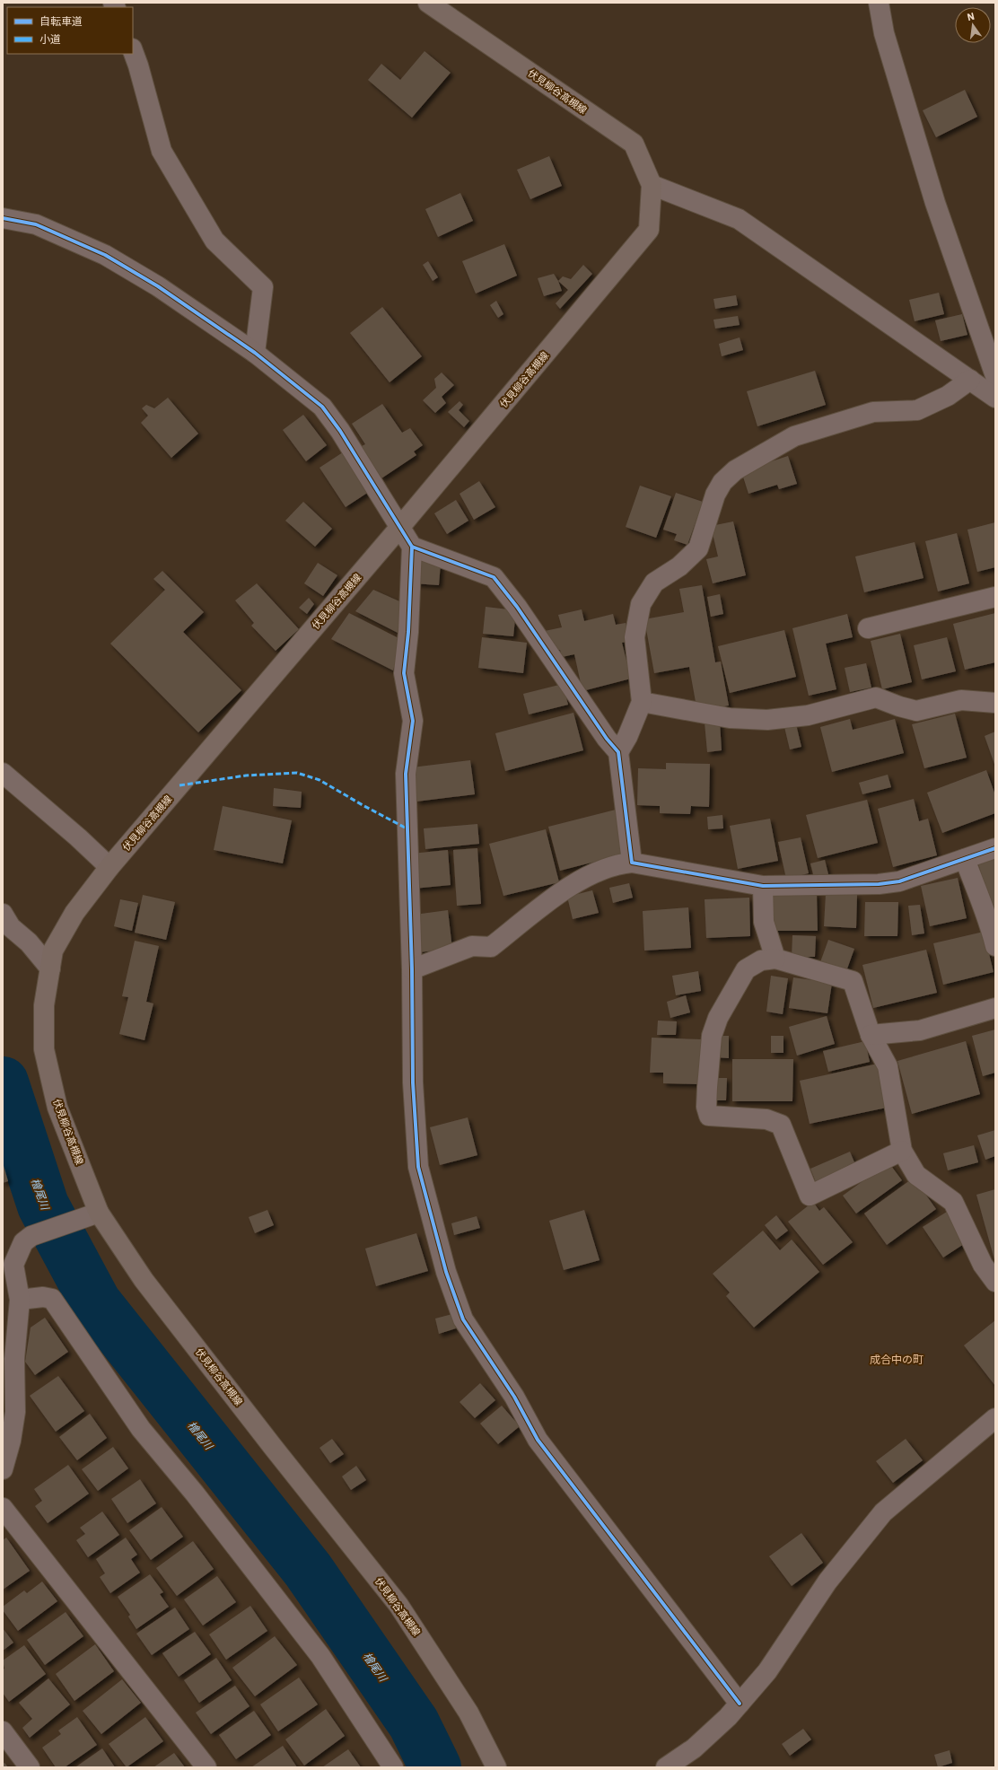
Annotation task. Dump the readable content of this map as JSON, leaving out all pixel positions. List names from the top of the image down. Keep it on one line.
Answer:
{"streets":{"main road":["伏見柳谷高槻線"]},"districts":["成合中の町"],"water":["檜尾川"],"legend":["自転車道","小道"],"north":"top"}
